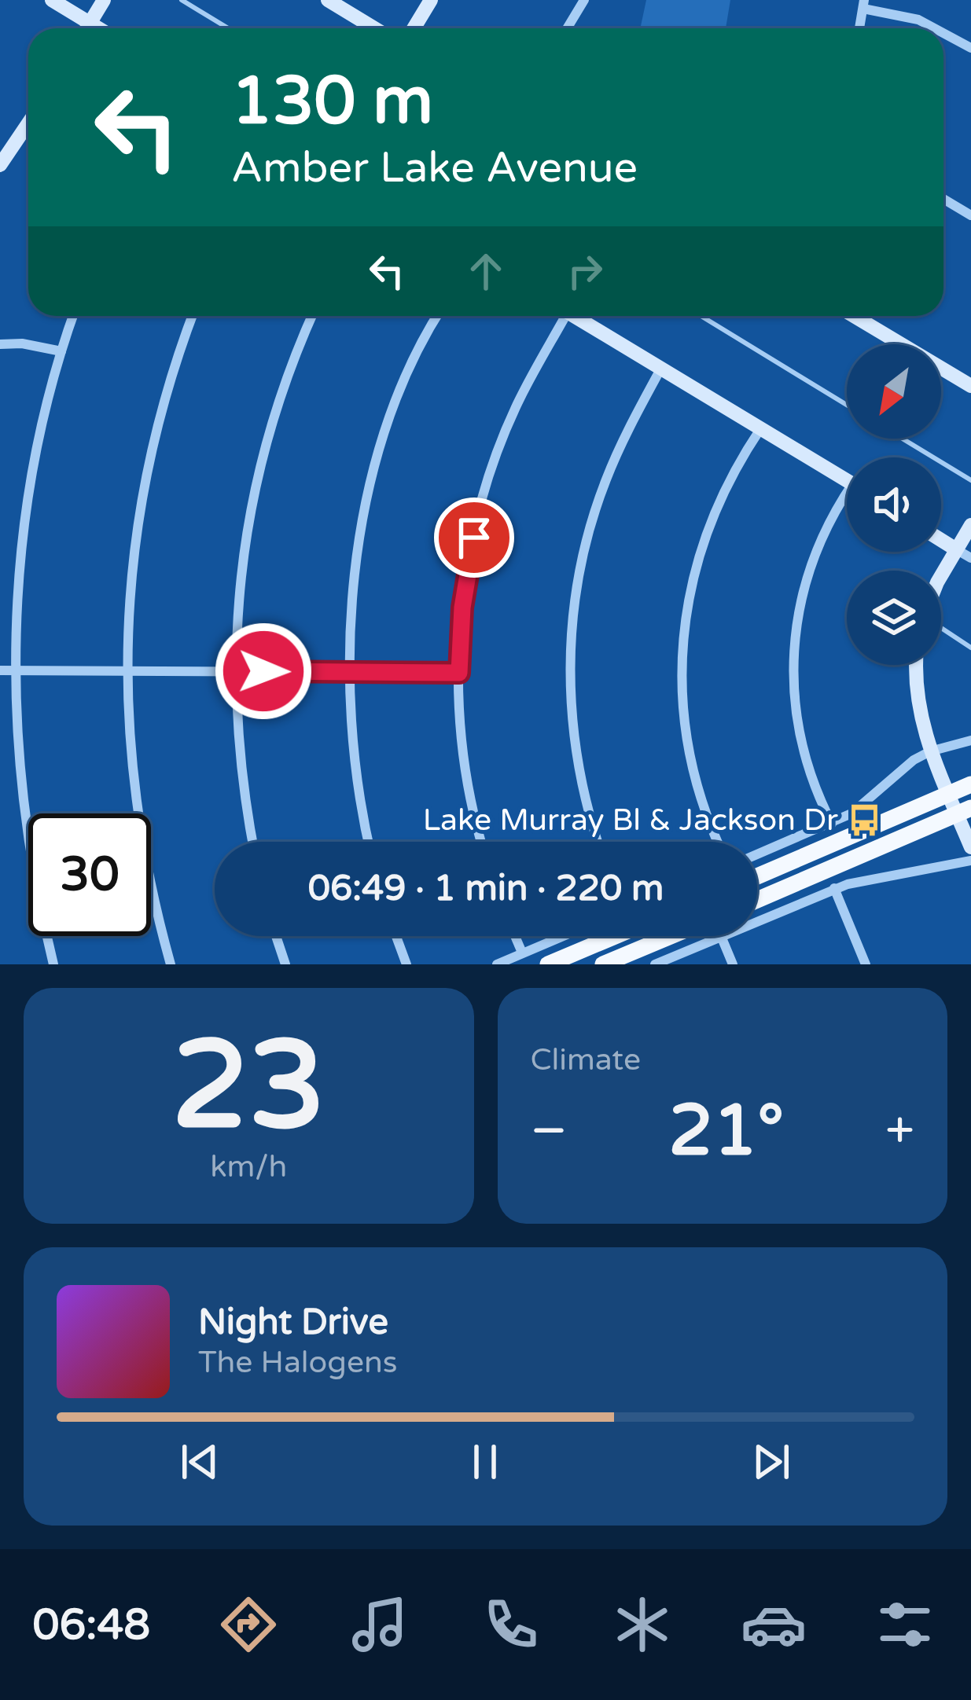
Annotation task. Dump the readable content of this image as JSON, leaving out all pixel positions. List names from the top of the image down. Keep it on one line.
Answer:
{"places":{"bus stop":["Lake Murray Bl & Jackson Dr"]},"north":"bottom left","page":{"turn":["130 m","Amber Lake Avenue"],"limit":"30","trip":"06:49 · 1 min · 220 m","tile":[["23","km/h"],"Climate"],"heat":["−","21°","+"],"song":["Night Drive","The Halogens"],"tabs":"06:48"}}
